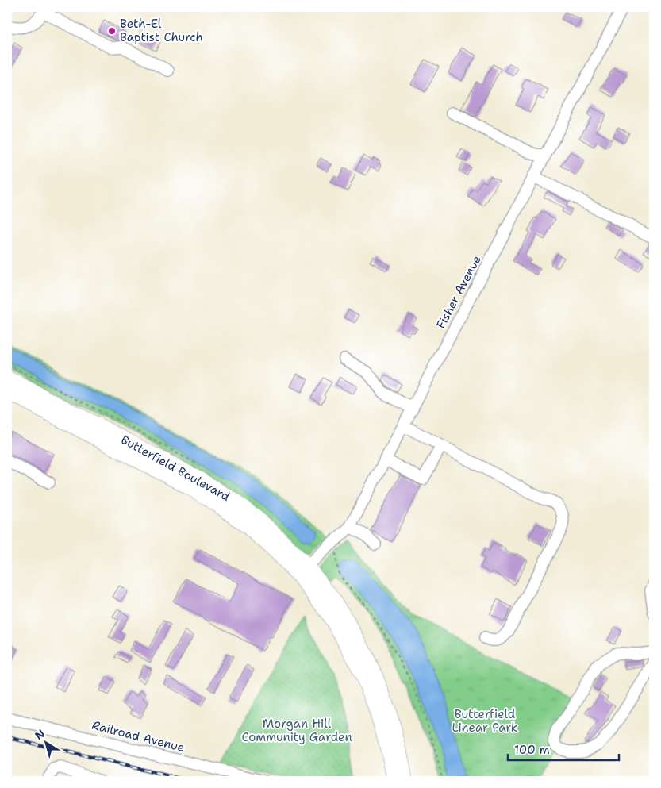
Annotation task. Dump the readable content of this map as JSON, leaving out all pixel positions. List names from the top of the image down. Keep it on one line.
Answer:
{"streets":{"main road":["Butterfield Boulevard"],"street":["Fisher Avenue","Railroad Avenue"]},"crossings":[["Fisher Avenue","Butterfield Boulevard"]],"parks":["Butterfield Linear Park","Morgan Hill Community Garden"],"places":["Beth-El Baptist Church"],"scale_bar":"100 m","north":"top left"}
